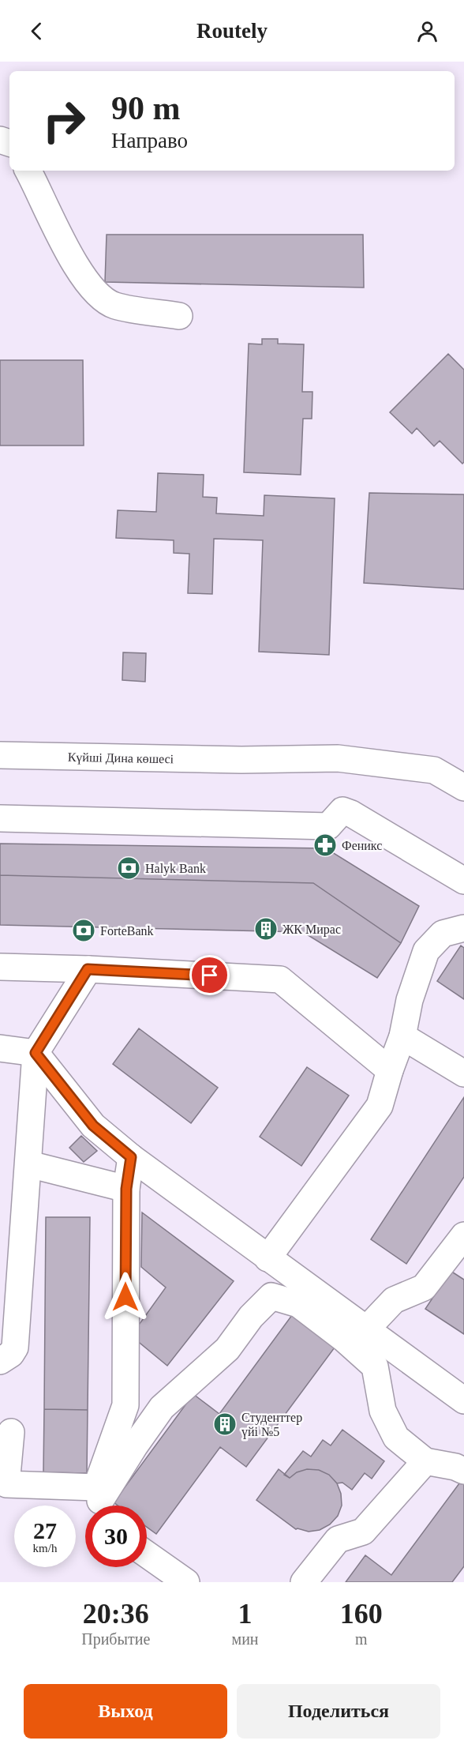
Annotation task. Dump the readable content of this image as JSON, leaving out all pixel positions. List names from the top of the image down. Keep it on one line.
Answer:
{"streets":{"street":["Күйші Дина көшесі"]},"places":{"pharmacy":["Феникс"],"bank":["Halyk Bank","ForteBank"],"building":["ЖК Мирас","Студенттер үйі №5"]},"page":{"header":"Routely","turn":["90 m","Направо"],"speed":"27 km/h","limit":"30","eta":["20:36","Прибытие","1","мин","160","m"],"buttons":["Выход","Поделиться"]}}
